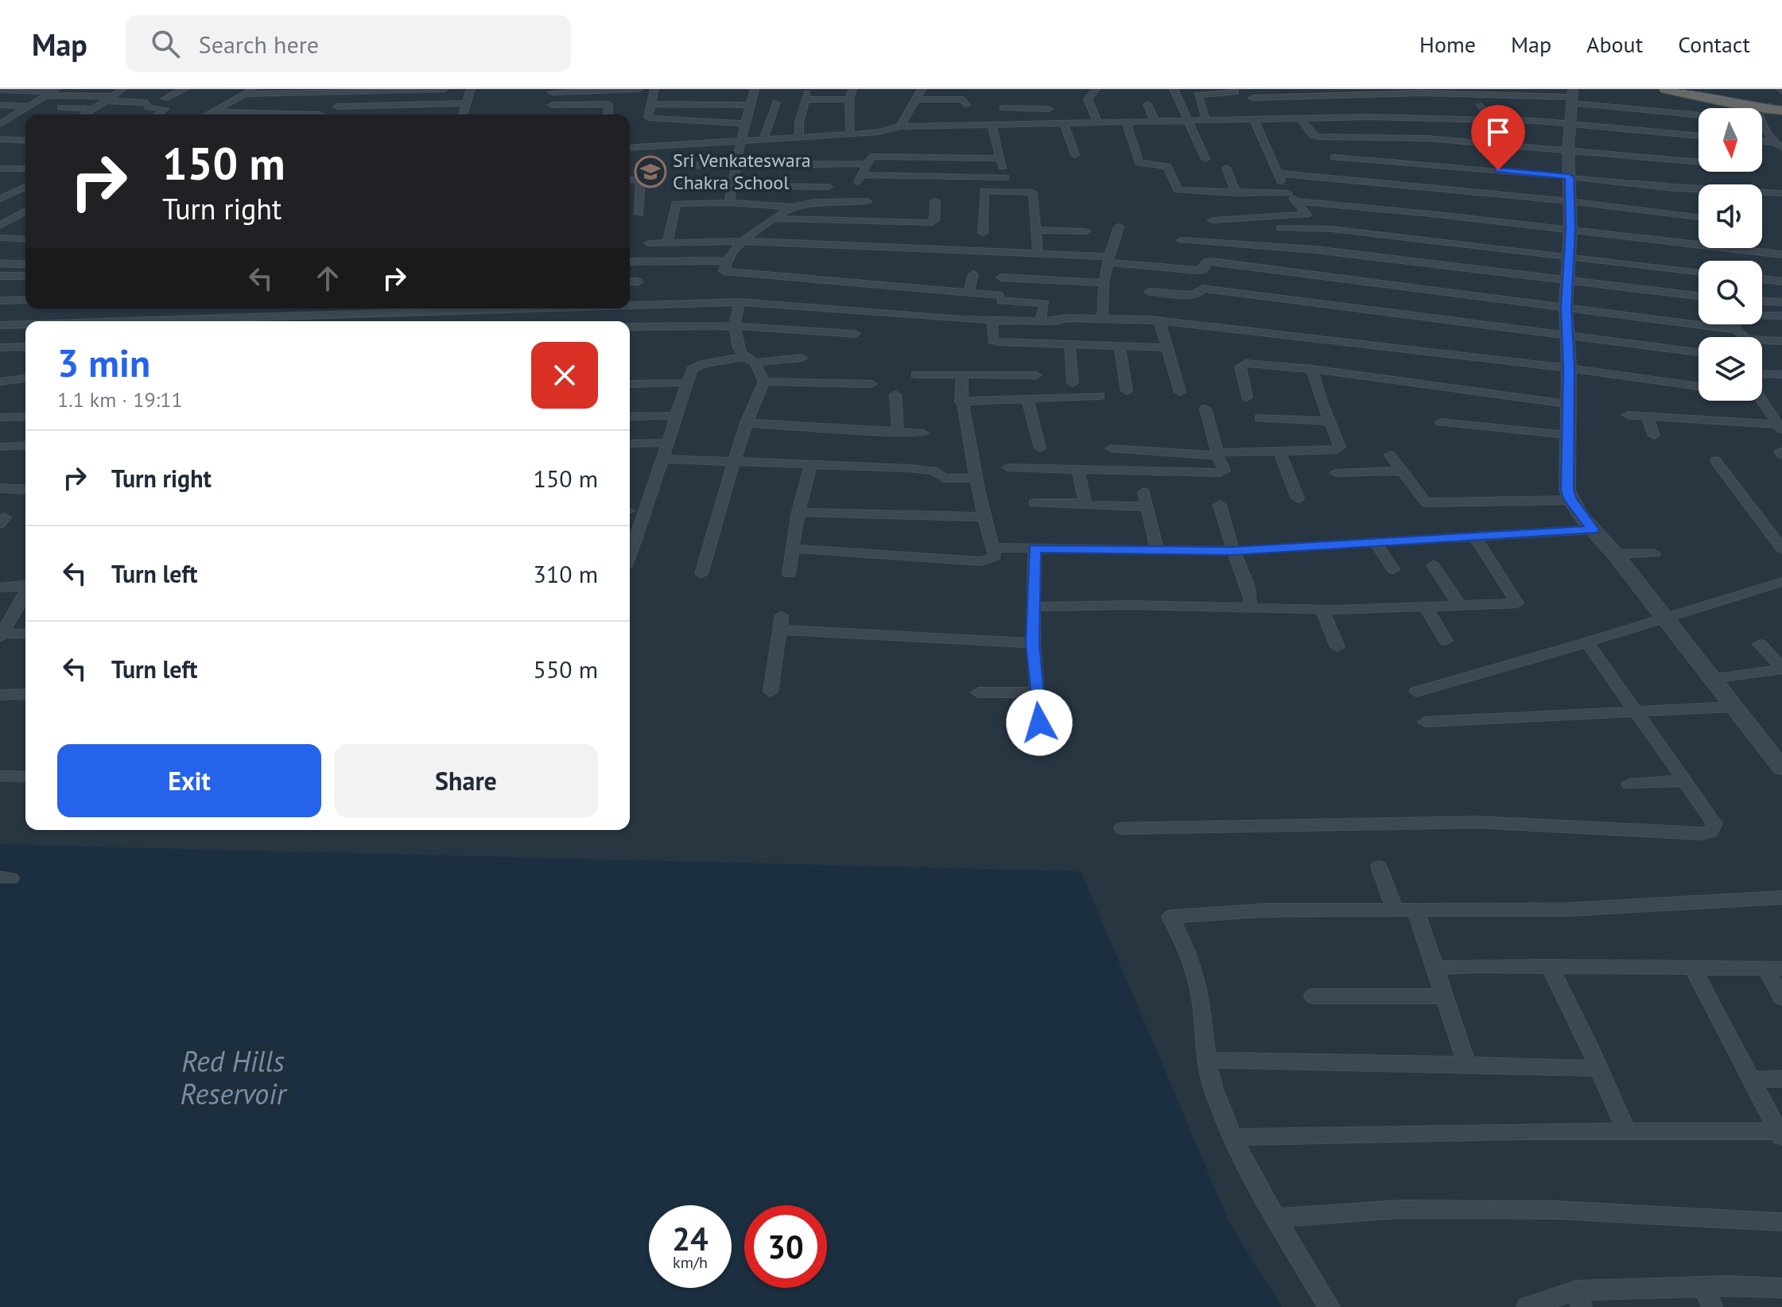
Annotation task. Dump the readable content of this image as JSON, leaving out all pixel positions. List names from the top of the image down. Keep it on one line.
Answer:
{"water":["Red Hills Reservoir"],"places":{"school or university":["Sri Venkateswara Chakra School"]},"north":"bottom","page":{"header":"Map","search":"Search here","nav":["Home","Map","About","Contact"],"turn":["150 m","Turn right"],"heading":["3 min","1.1 km · 19:11"],"list":[{"name":"Turn right","value":"150 m"},{"name":"Turn left","value":"310 m"},{"name":"Turn left","value":"550 m"}],"buttons":["Exit","Share"],"speed":"24 km/h","limit":"30"}}
